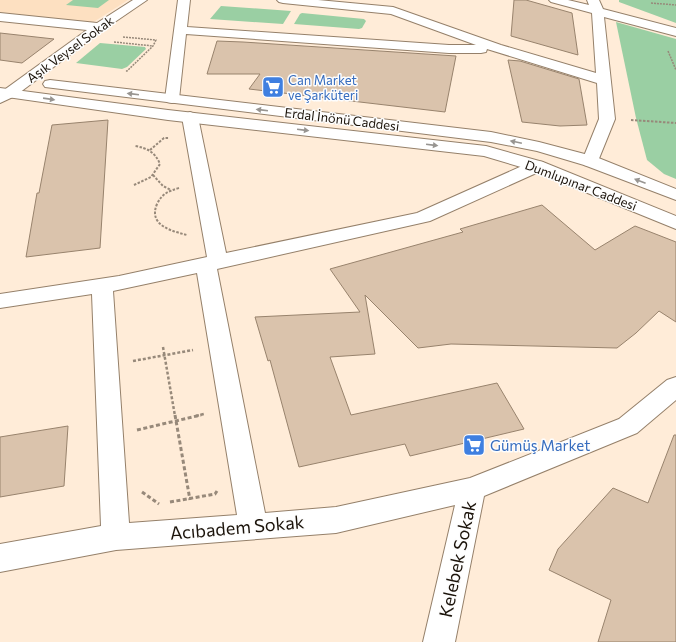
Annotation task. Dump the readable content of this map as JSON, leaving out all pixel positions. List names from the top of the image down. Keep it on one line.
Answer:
{"streets":{"street":["Aşık Veysel Sokak","Erdal İnönü Caddesi","Dumlupınar Caddesi","Acıbadem Sokak","Kelebek Sokak"]},"crossings":[["Aşık Veysel Sokak","Erdal İnönü Caddesi"],["Erdal İnönü Caddesi","Dumlupınar Caddesi"],["Acıbadem Sokak","Kelebek Sokak"]],"places":{"supermarket":["Can Market ve Şarküteri","Gümüş Market"]}}
